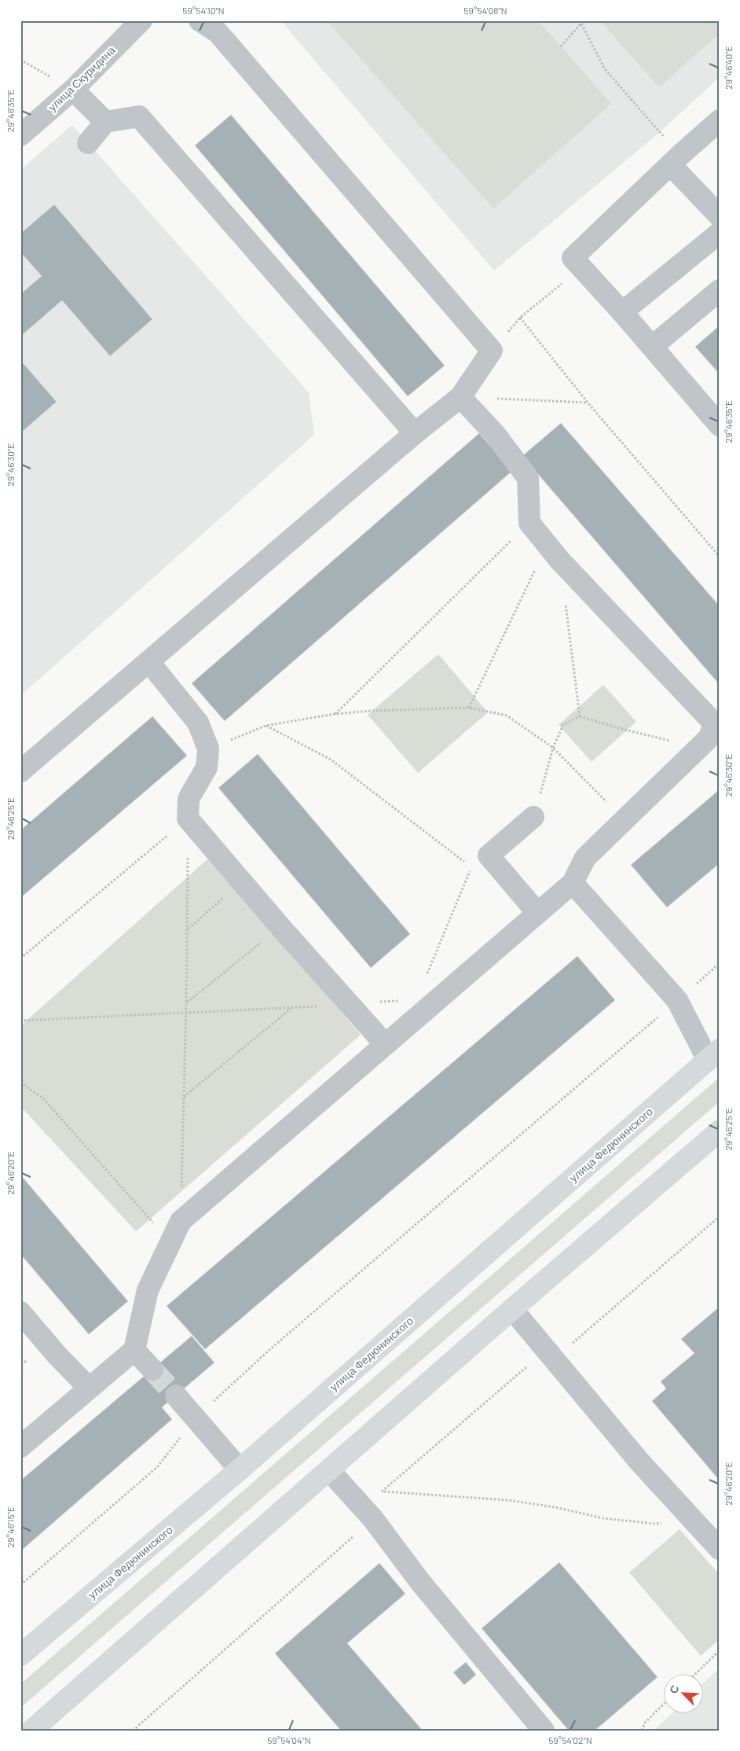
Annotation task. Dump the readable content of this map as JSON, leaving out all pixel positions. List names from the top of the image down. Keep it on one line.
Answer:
{"streets":{"main road":["улица Федюнинского"],"street":["улица Скуридина"]},"north":"top left","coordinates":["59°54'10\"N","59°54'08\"N","29°46'40\"E","29°46'35\"E","29°46'30\"E","29°46'25\"E","29°46'20\"E","29°46'15\"E","59°54'04\"N","59°54'02\"N"]}
